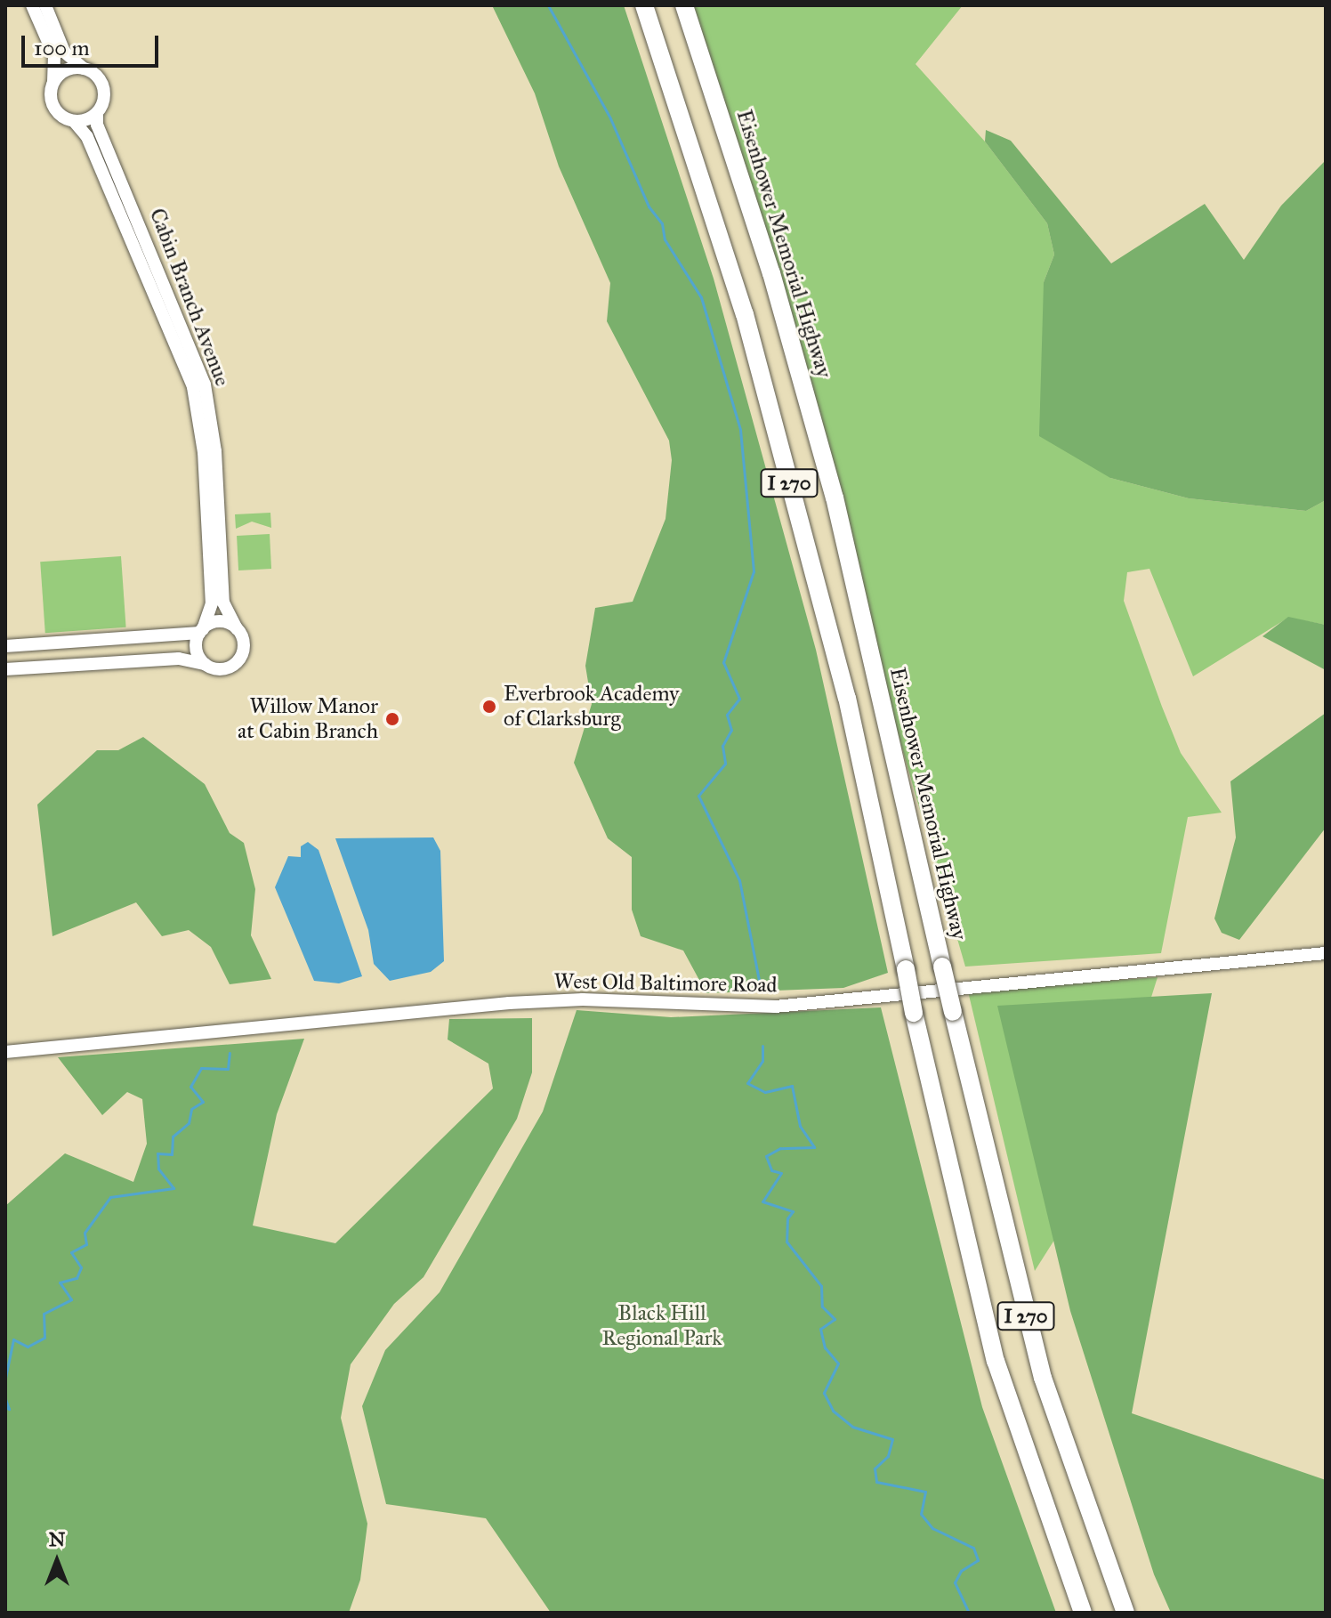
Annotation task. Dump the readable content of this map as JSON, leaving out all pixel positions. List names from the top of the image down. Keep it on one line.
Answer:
{"streets":{"highway":["Eisenhower Memorial Highway","I 270"],"street":["Cabin Branch Avenue","West Old Baltimore Road"]},"parks":["Black Hill Regional Park"],"places":["Everbrook Academy of Clarksburg","Willow Manor at Cabin Branch"],"scale_bar":"100 m","north":"top"}
